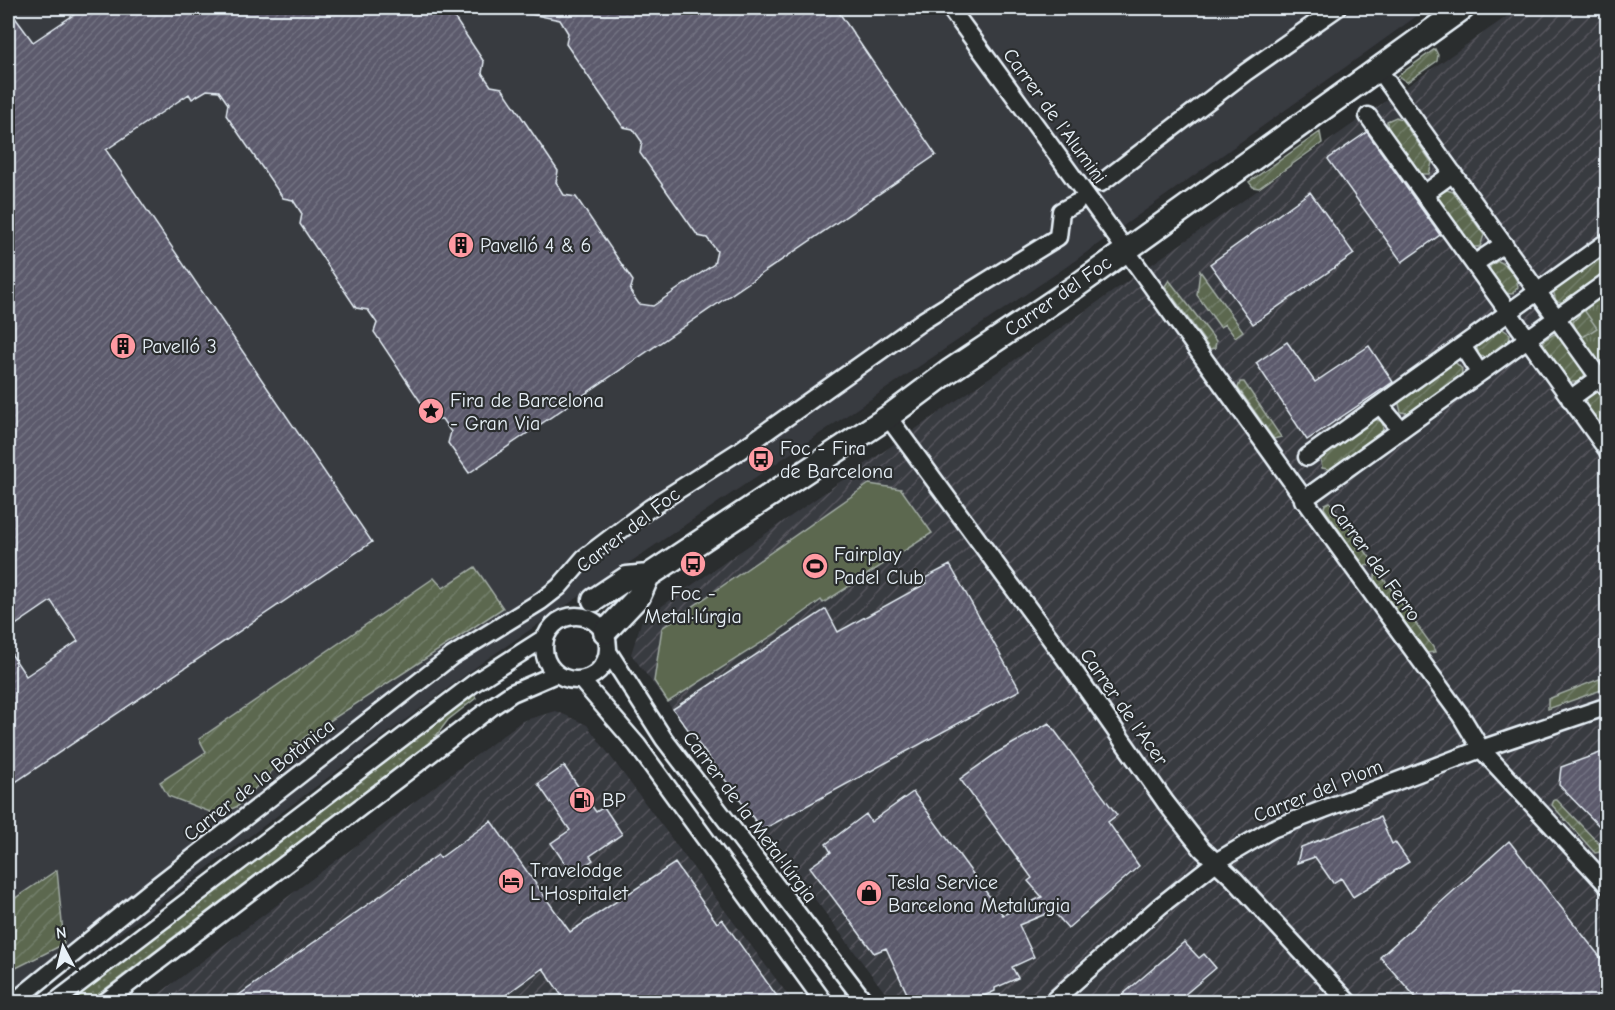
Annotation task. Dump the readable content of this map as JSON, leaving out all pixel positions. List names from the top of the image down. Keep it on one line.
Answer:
{"streets":{"street":["Carrer de l'Alumini","Carrer del Foc","Carrer del Ferro","Carrer de l'Acer","Carrer de la Botànica","Carrer del Plom","Carrer de la Metal·lúrgia"]},"crossings":[["Carrer de l'Alumini","Carrer del Foc"],["Carrer de l'Alumini","Carrer del Ferro"],["Carrer del Foc","Carrer del Ferro"],["Carrer del Foc","Carrer de l'Acer"],["Carrer del Foc","Carrer de la Botànica"],["Carrer del Foc","Carrer de la Metal·lúrgia"],["Carrer del Ferro","Carrer del Plom"],["Carrer de l'Acer","Carrer del Plom"]],"places":{"building":["Pavelló 4 & 6","Pavelló 3"],"place":["Fira de Barcelona - Gran Via"],"bus stop":["Foc - Fira de Barcelona","Foc - Metal·lúrgia"],"sports":["Fairplay Padel Club"],"fuel station":["BP"],"hotel":["Travelodge L'Hospitalet"],"shop":["Tesla Service Barcelona Metalurgia"]},"north":"top"}
